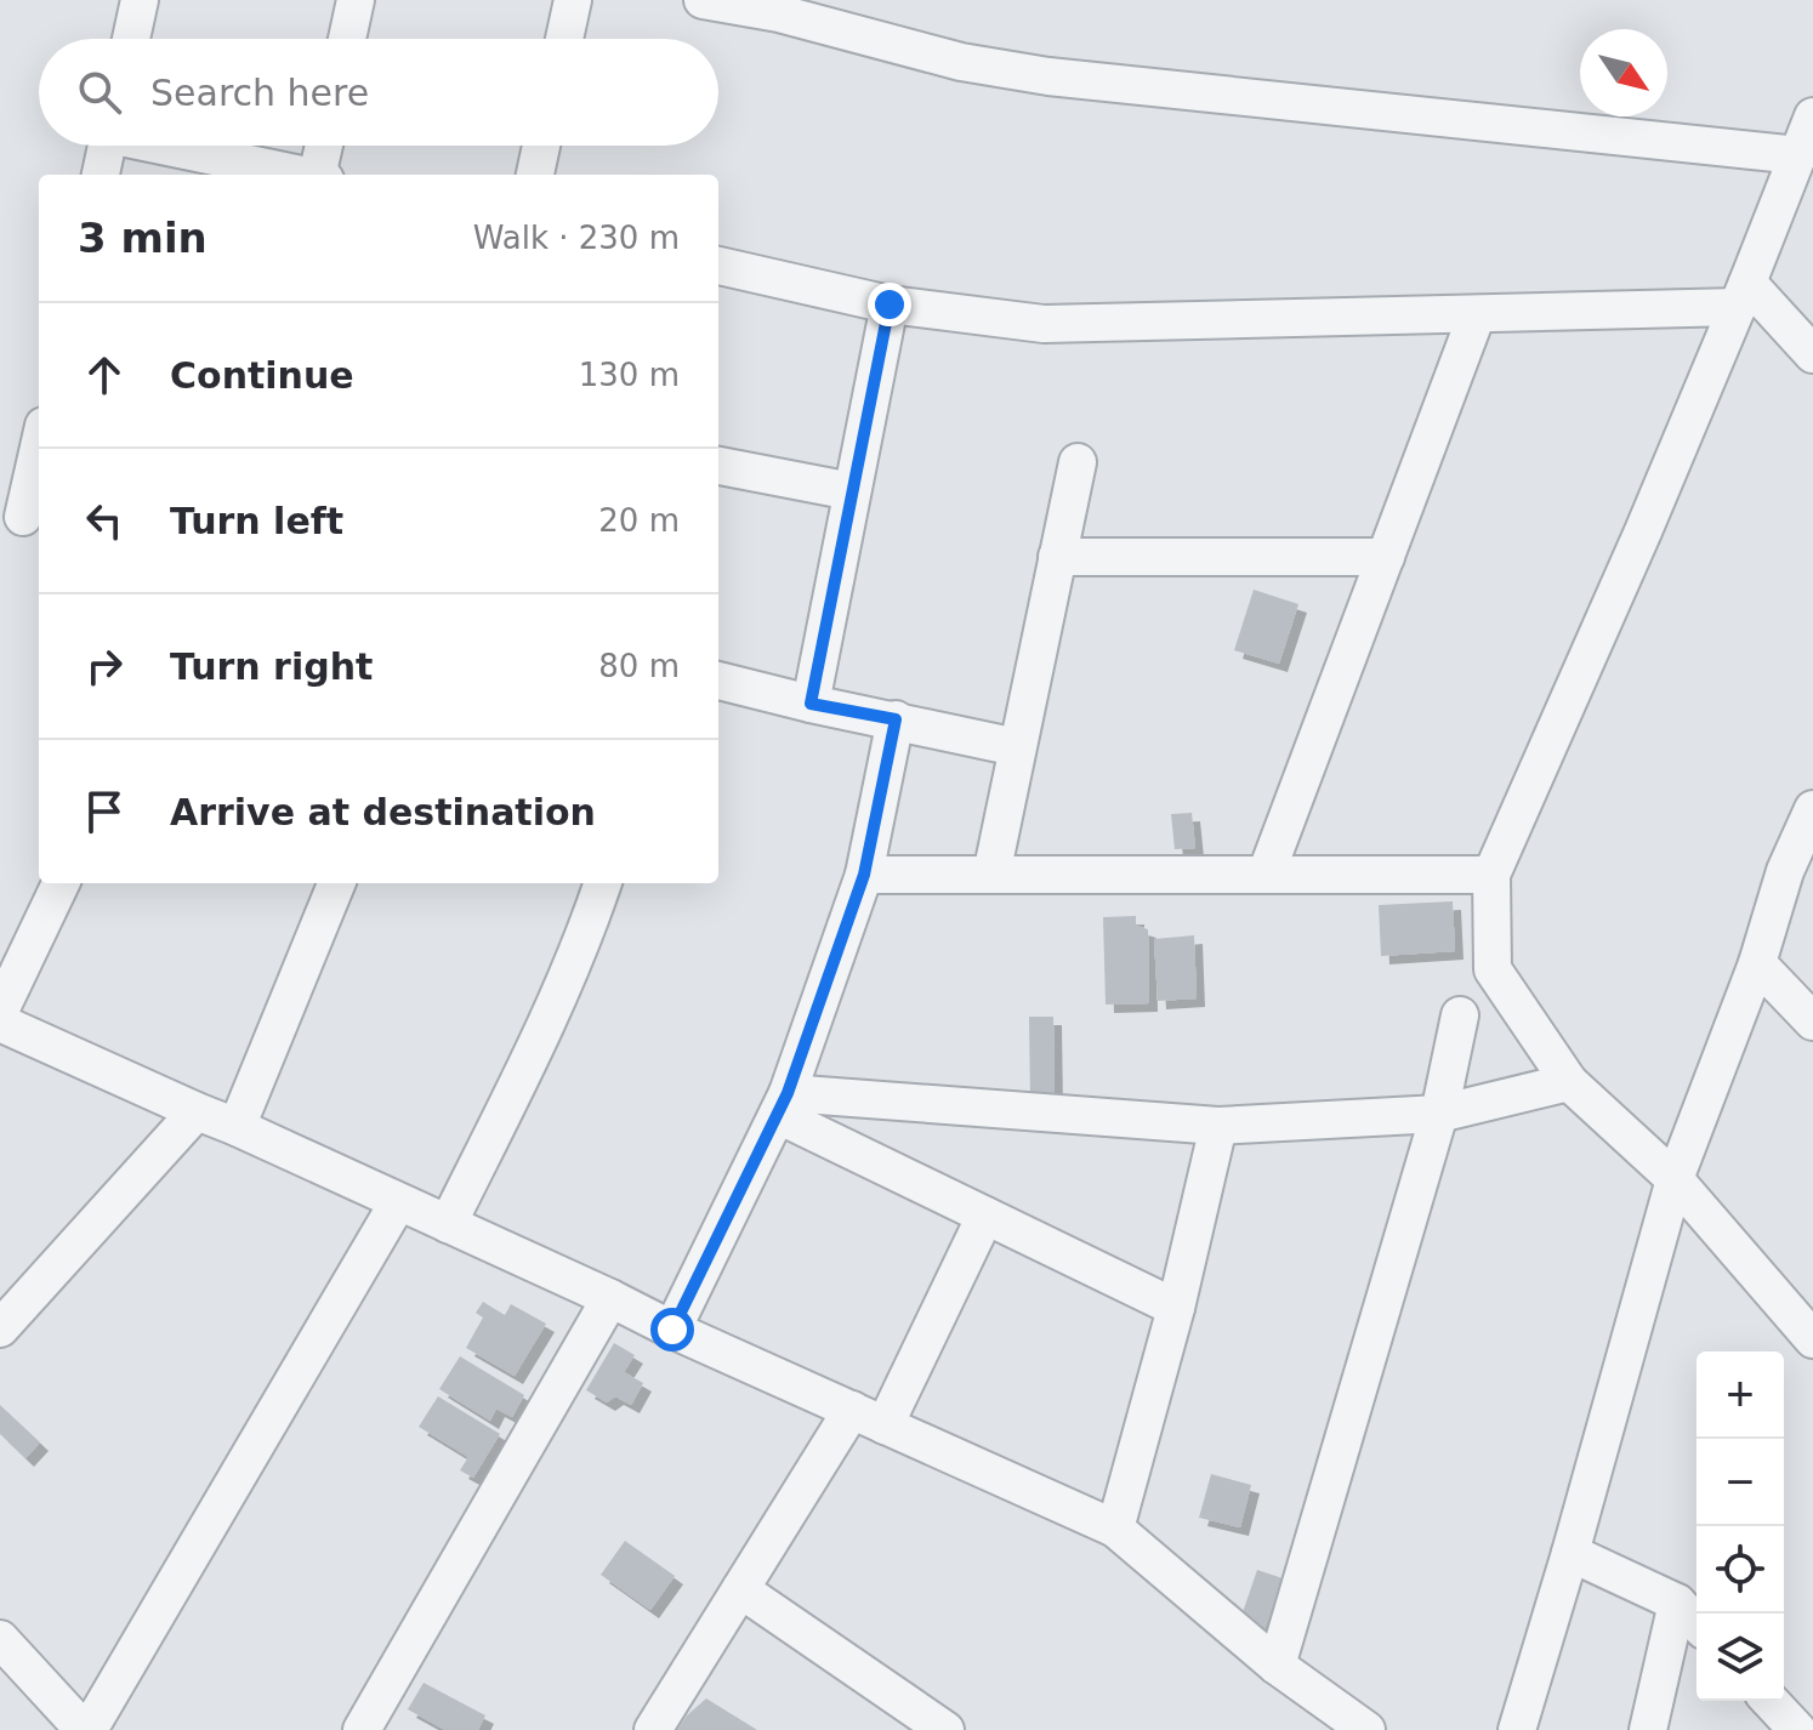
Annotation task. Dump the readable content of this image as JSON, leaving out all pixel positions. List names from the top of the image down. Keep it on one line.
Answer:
{"north":"bottom right","page":{"search":"Search here","heading":["3 min","Walk · 230 m"],"list":[["Continue","130 m"],["Turn left","20 m"],["Turn right","80 m"],"Arrive at destination"],"map_buttons":["+","−"]}}
